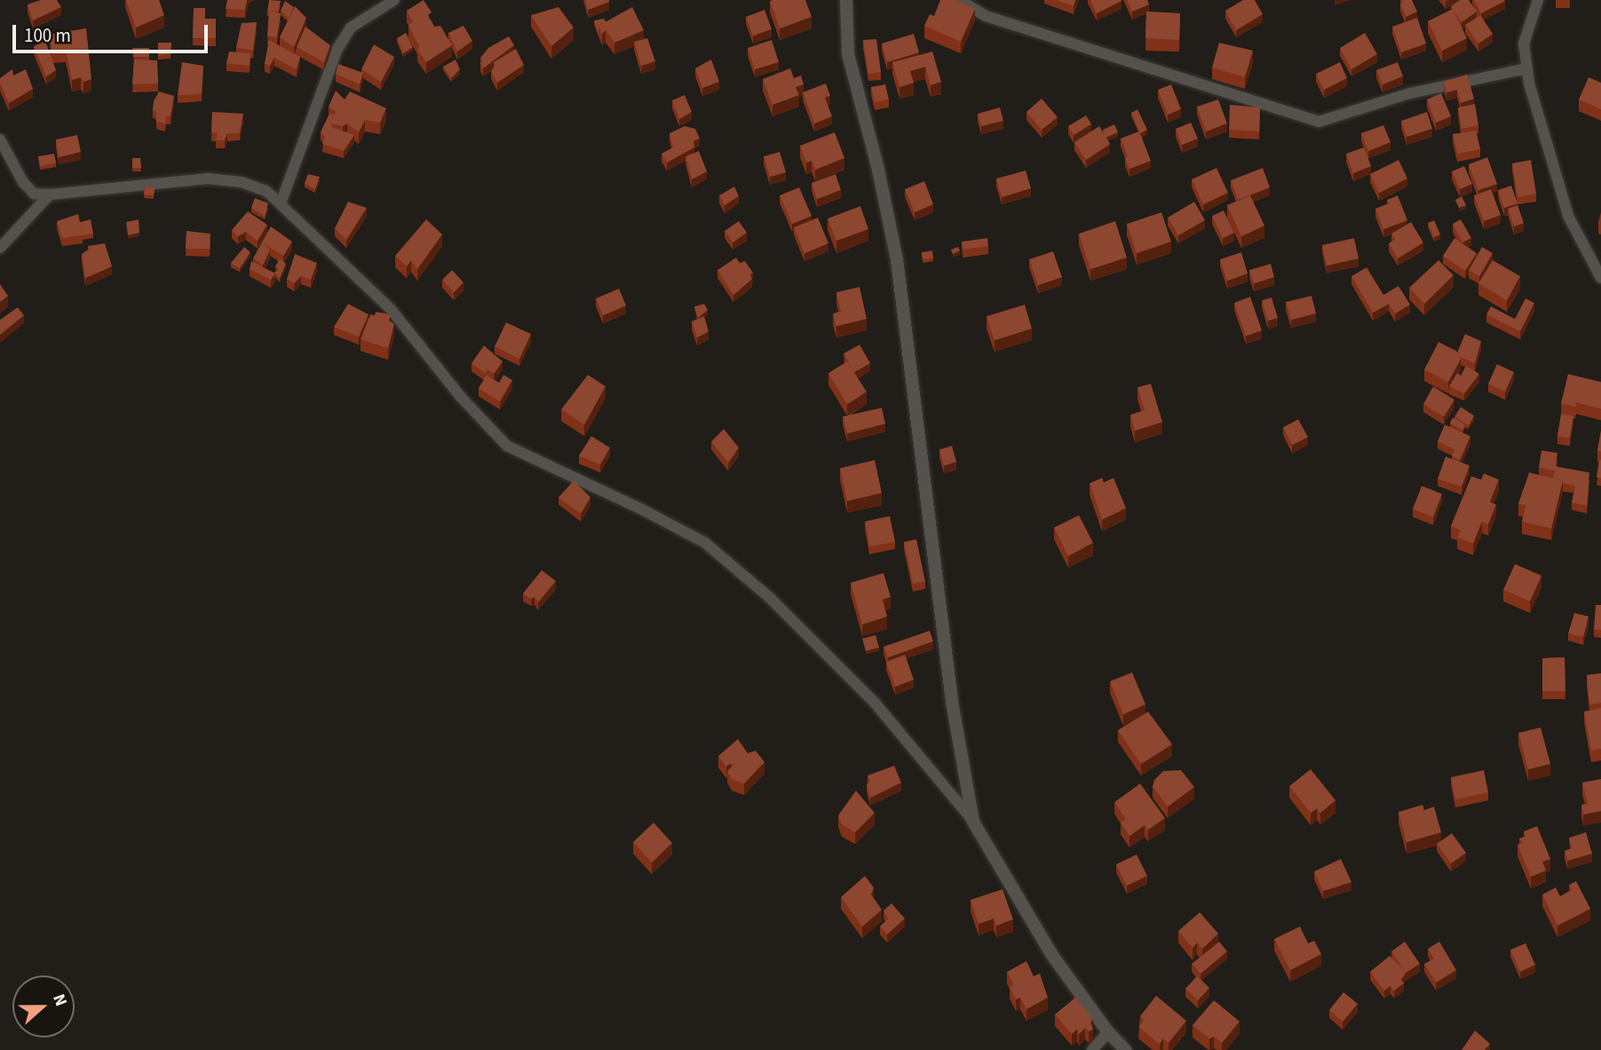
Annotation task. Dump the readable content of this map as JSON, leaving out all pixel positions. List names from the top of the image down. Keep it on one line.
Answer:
{"scale_bar":"100 m","north":"right"}
